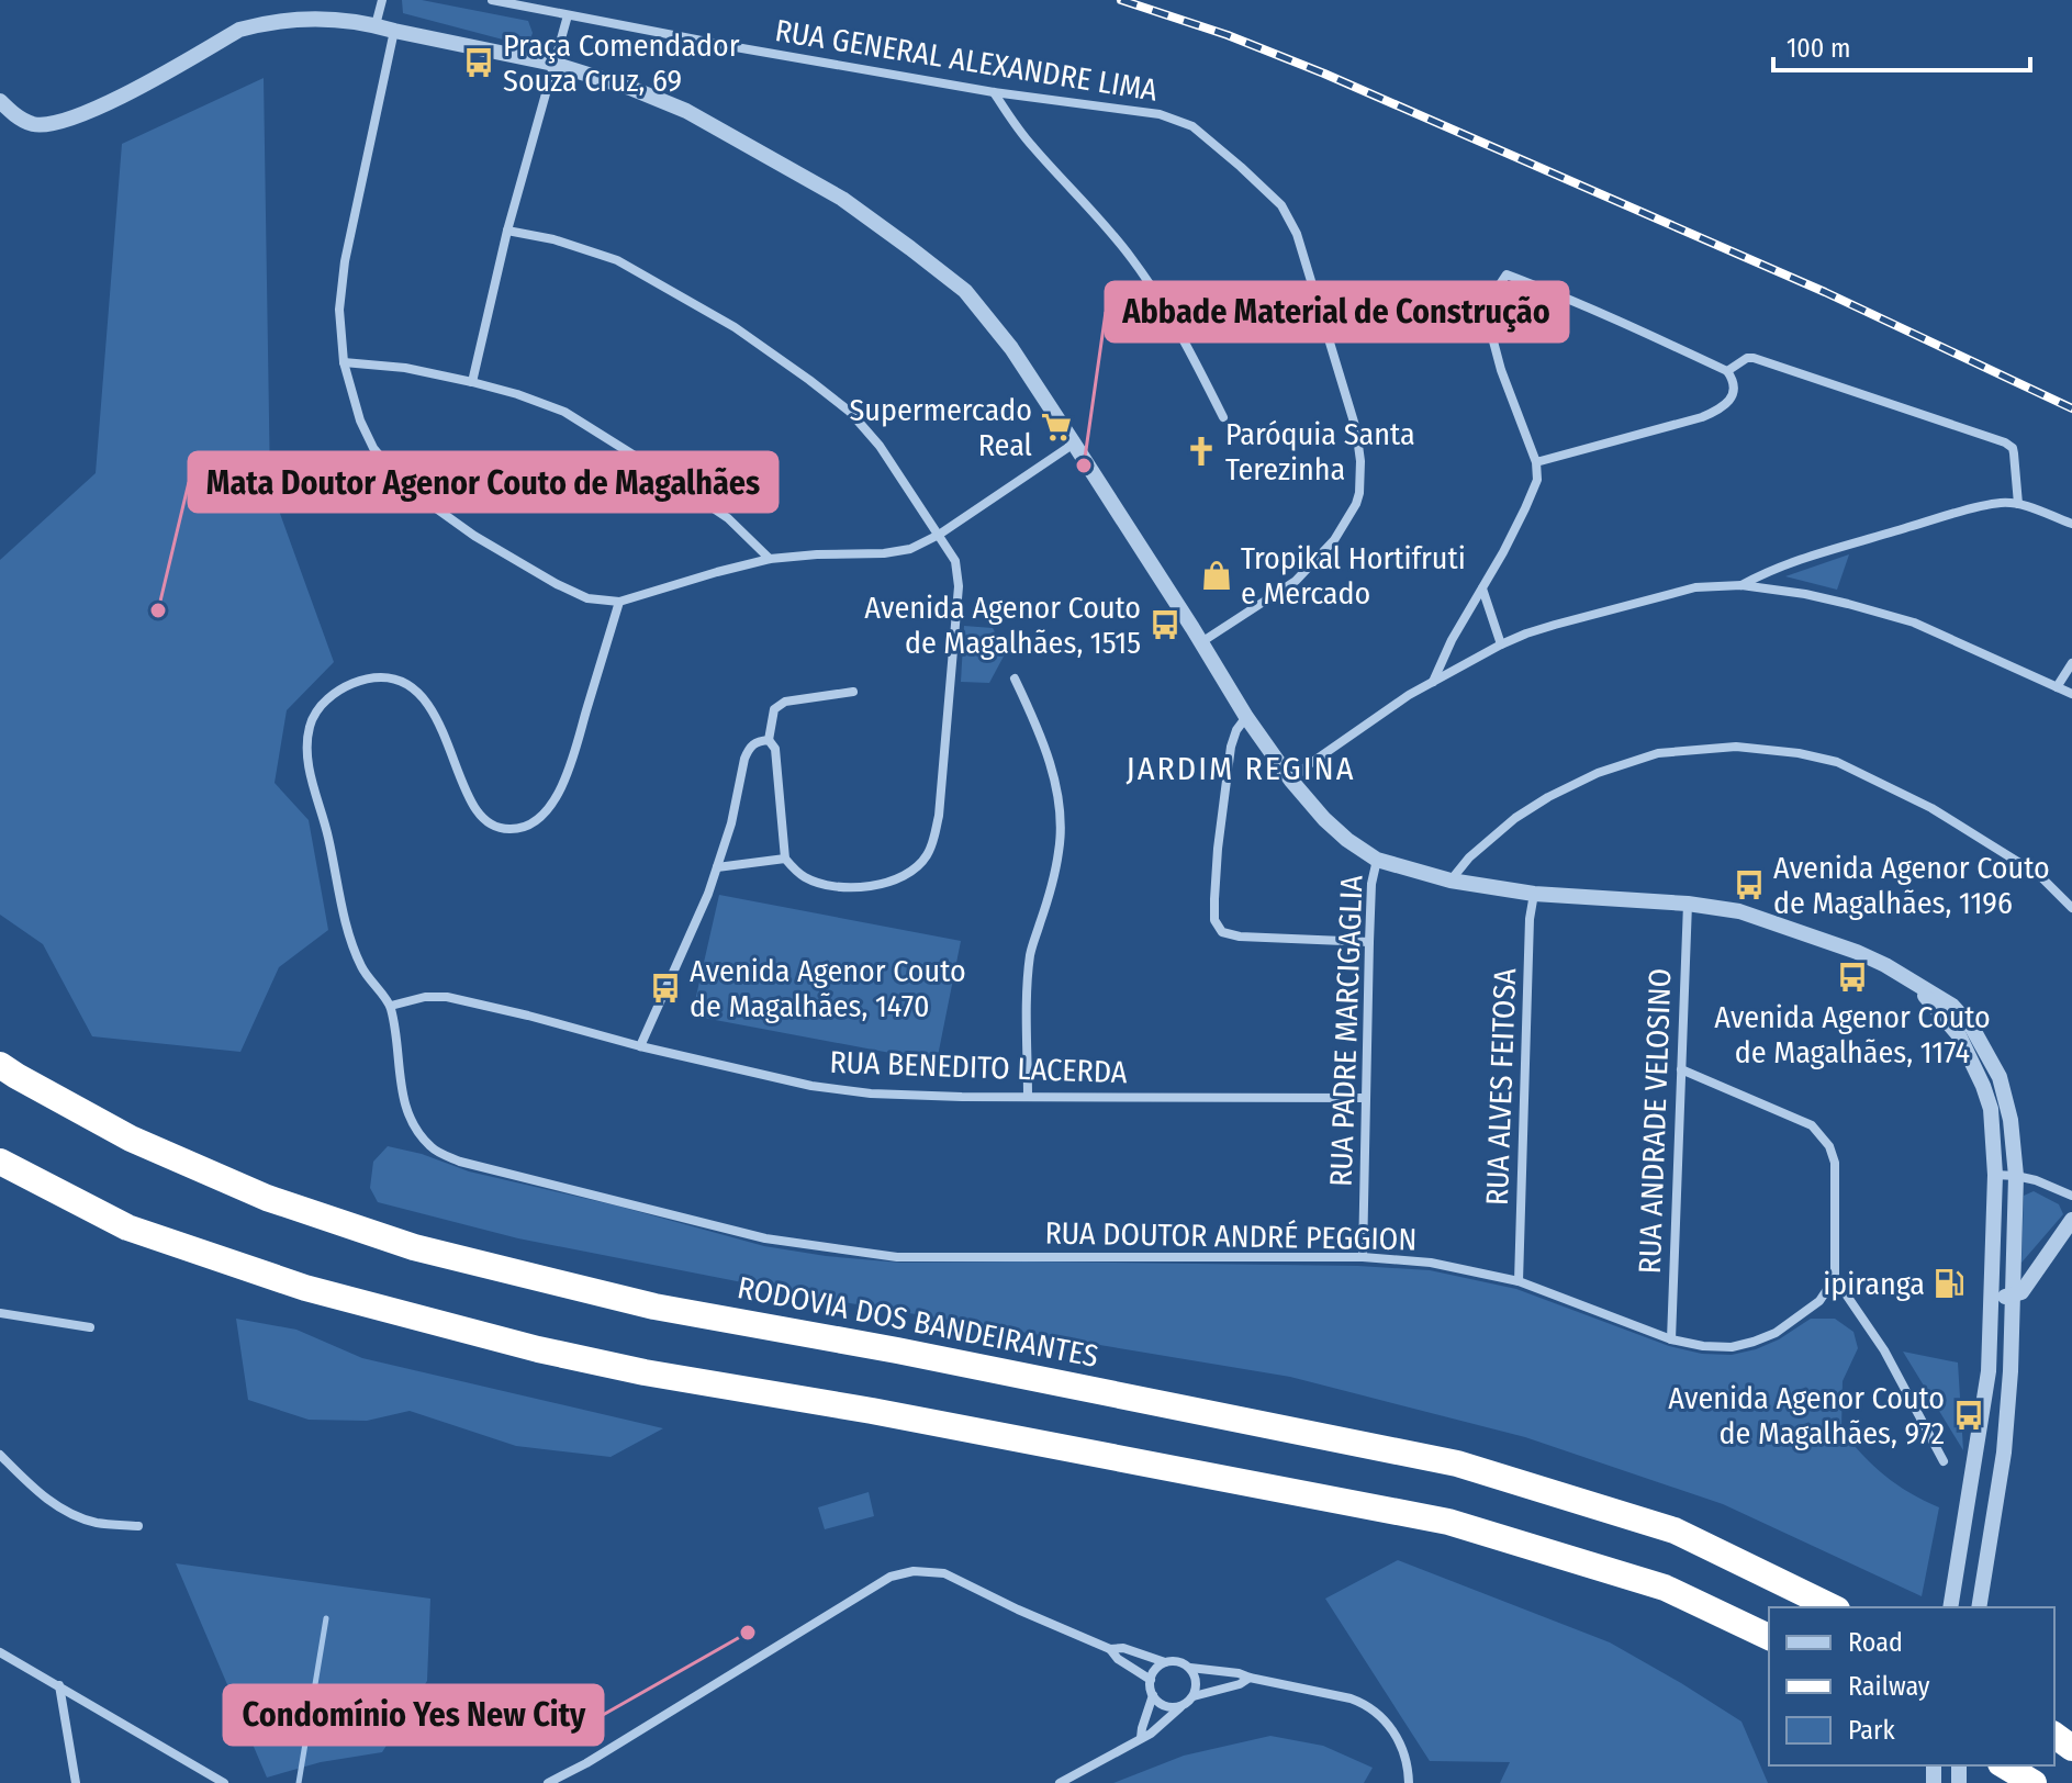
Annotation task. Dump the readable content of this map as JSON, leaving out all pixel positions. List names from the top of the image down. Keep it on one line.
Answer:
{"streets":{"highway":["RODOVIA DOS BANDEIRANTES"],"street":["RUA GENERAL ALEXANDRE LIMA","RUA PADRE MARCIGAGLIA","RUA BENEDITO LACERDA","RUA ALVES FEITOSA","RUA ANDRADE VELOSINO","RUA DOUTOR ANDRÉ PEGGION"]},"crossings":[["RUA PADRE MARCIGAGLIA","RUA BENEDITO LACERDA"],["RUA PADRE MARCIGAGLIA","RUA DOUTOR ANDRÉ PEGGION"],["RUA BENEDITO LACERDA","RUA DOUTOR ANDRÉ PEGGION"],["RUA ALVES FEITOSA","RUA DOUTOR ANDRÉ PEGGION"],["RUA ANDRADE VELOSINO","RUA DOUTOR ANDRÉ PEGGION"]],"districts":["JARDIM REGINA"],"places":{"bus stop":["Praça Comendador Souza Cruz, 69","Avenida Agenor Couto de Magalhães, 1515","Avenida Agenor Couto de Magalhães, 1196","Avenida Agenor Couto de Magalhães, 1174","Avenida Agenor Couto de Magalhães, 1470","Avenida Agenor Couto de Magalhães, 972"],"supermarket":["Supermercado Real"],"church":["Paróquia Santa Terezinha"],"other":["Abbade Material de Construção","Mata Doutor Agenor Couto de Magalhães","Condomínio Yes New City"],"shop":["Tropikal Hortifruti e Mercado"],"fuel station":["ipiranga"]},"legend":["Road","Railway","Park"],"scale_bar":"100 m"}
